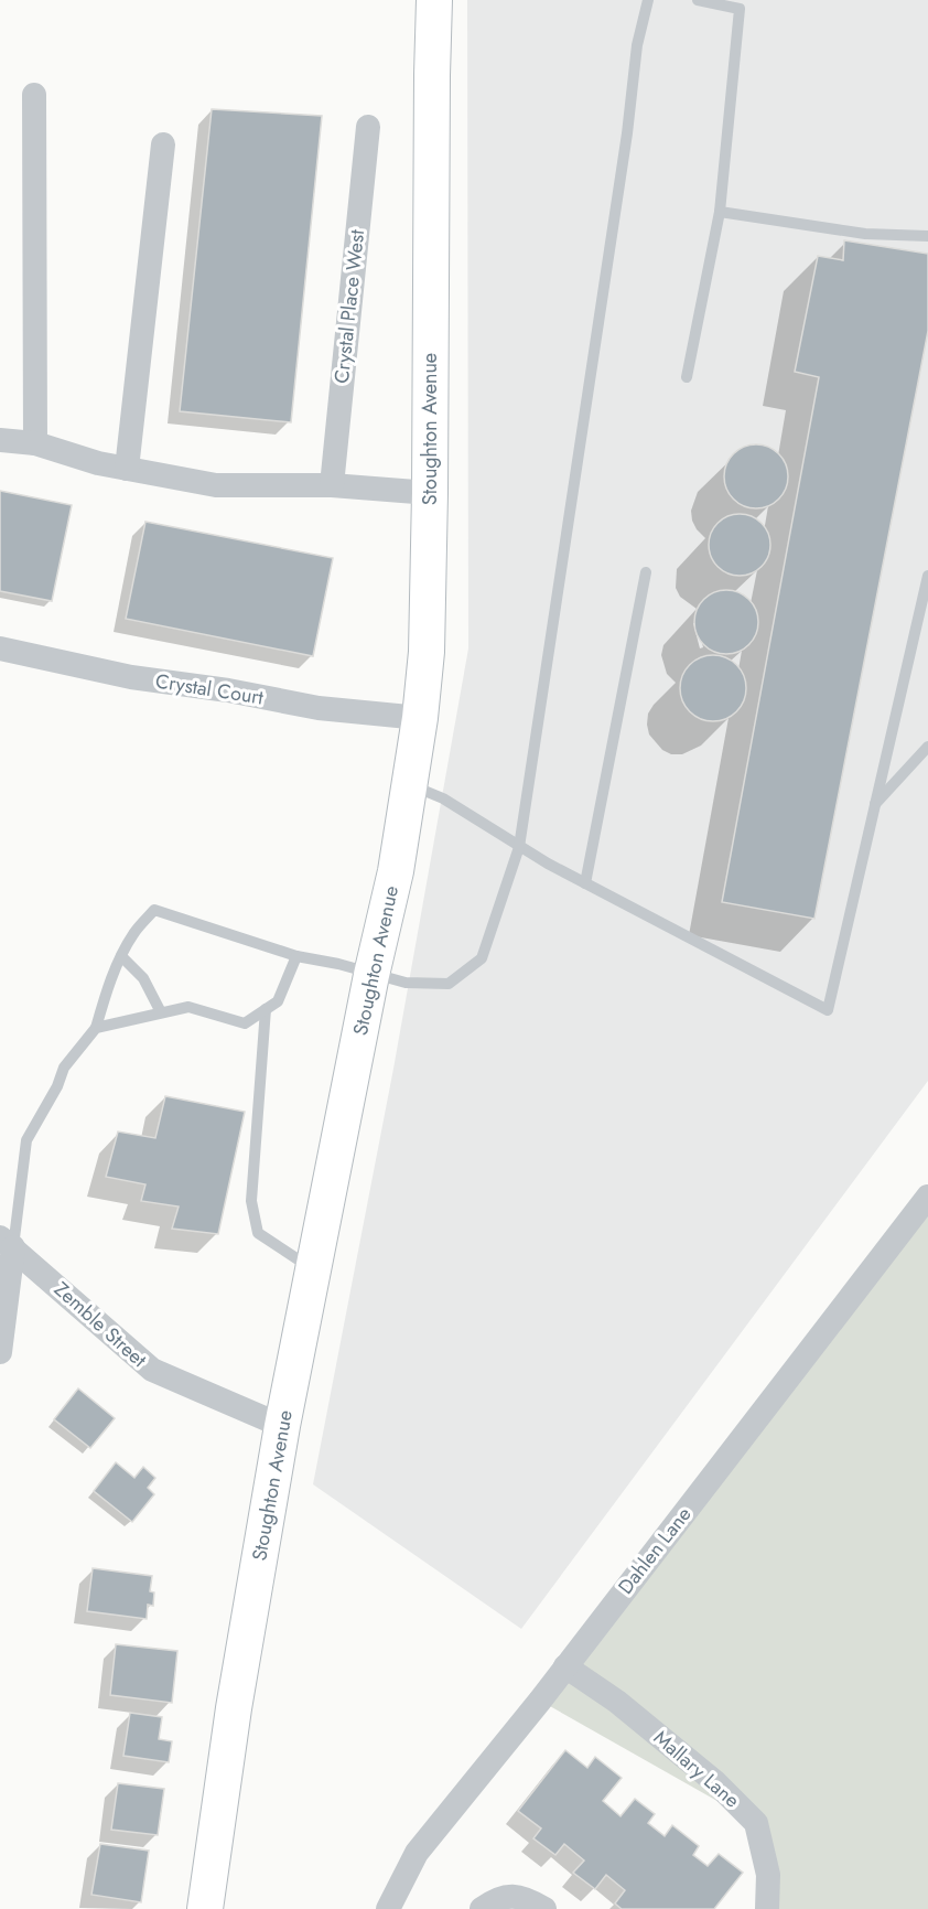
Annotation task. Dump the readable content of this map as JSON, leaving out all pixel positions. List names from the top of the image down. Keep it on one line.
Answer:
{"streets":{"street":["Crystal Place West","Stoughton Avenue","Crystal Court","Zemble Street","Dahlen Lane","Mallary Lane"]},"crossings":[["Stoughton Avenue","Crystal Court"],["Stoughton Avenue","Zemble Street"],["Dahlen Lane","Mallary Lane"]]}
